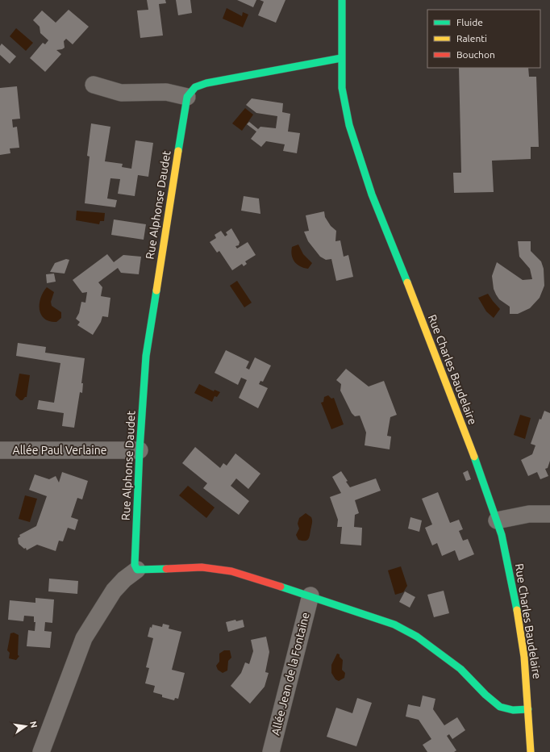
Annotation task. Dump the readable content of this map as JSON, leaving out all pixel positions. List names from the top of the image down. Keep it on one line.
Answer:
{"streets":{"street":["Rue Alphonse Daudet","Rue Charles Baudelaire","Allée Paul Verlaine","Allée Jean de la Fontaine"]},"crossings":[["Rue Alphonse Daudet","Allée Paul Verlaine"]],"legend":["Fluide","Ralenti","Bouchon"],"north":"right"}
